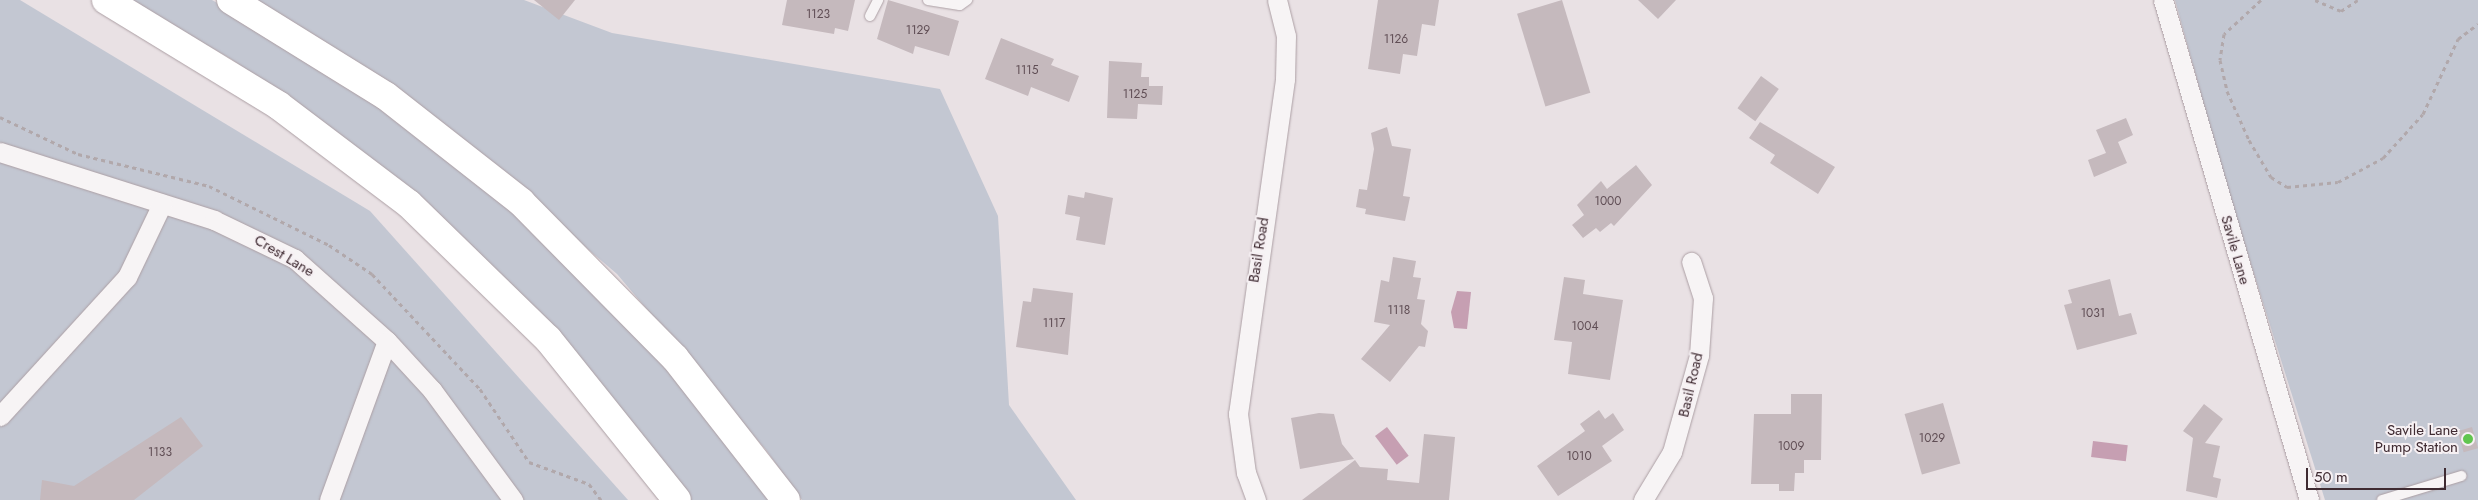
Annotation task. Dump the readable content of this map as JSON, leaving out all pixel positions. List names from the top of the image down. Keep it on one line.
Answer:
{"streets":{"street":["Basil Road","Savile Lane","Crest Lane"]},"places":["Savile Lane Pump Station"],"house_numbers":["1123","1129","1126","1115","1125","1000","1118","1031","1117","1004","1029","1009","1133","1010"],"scale_bar":"50 m"}
